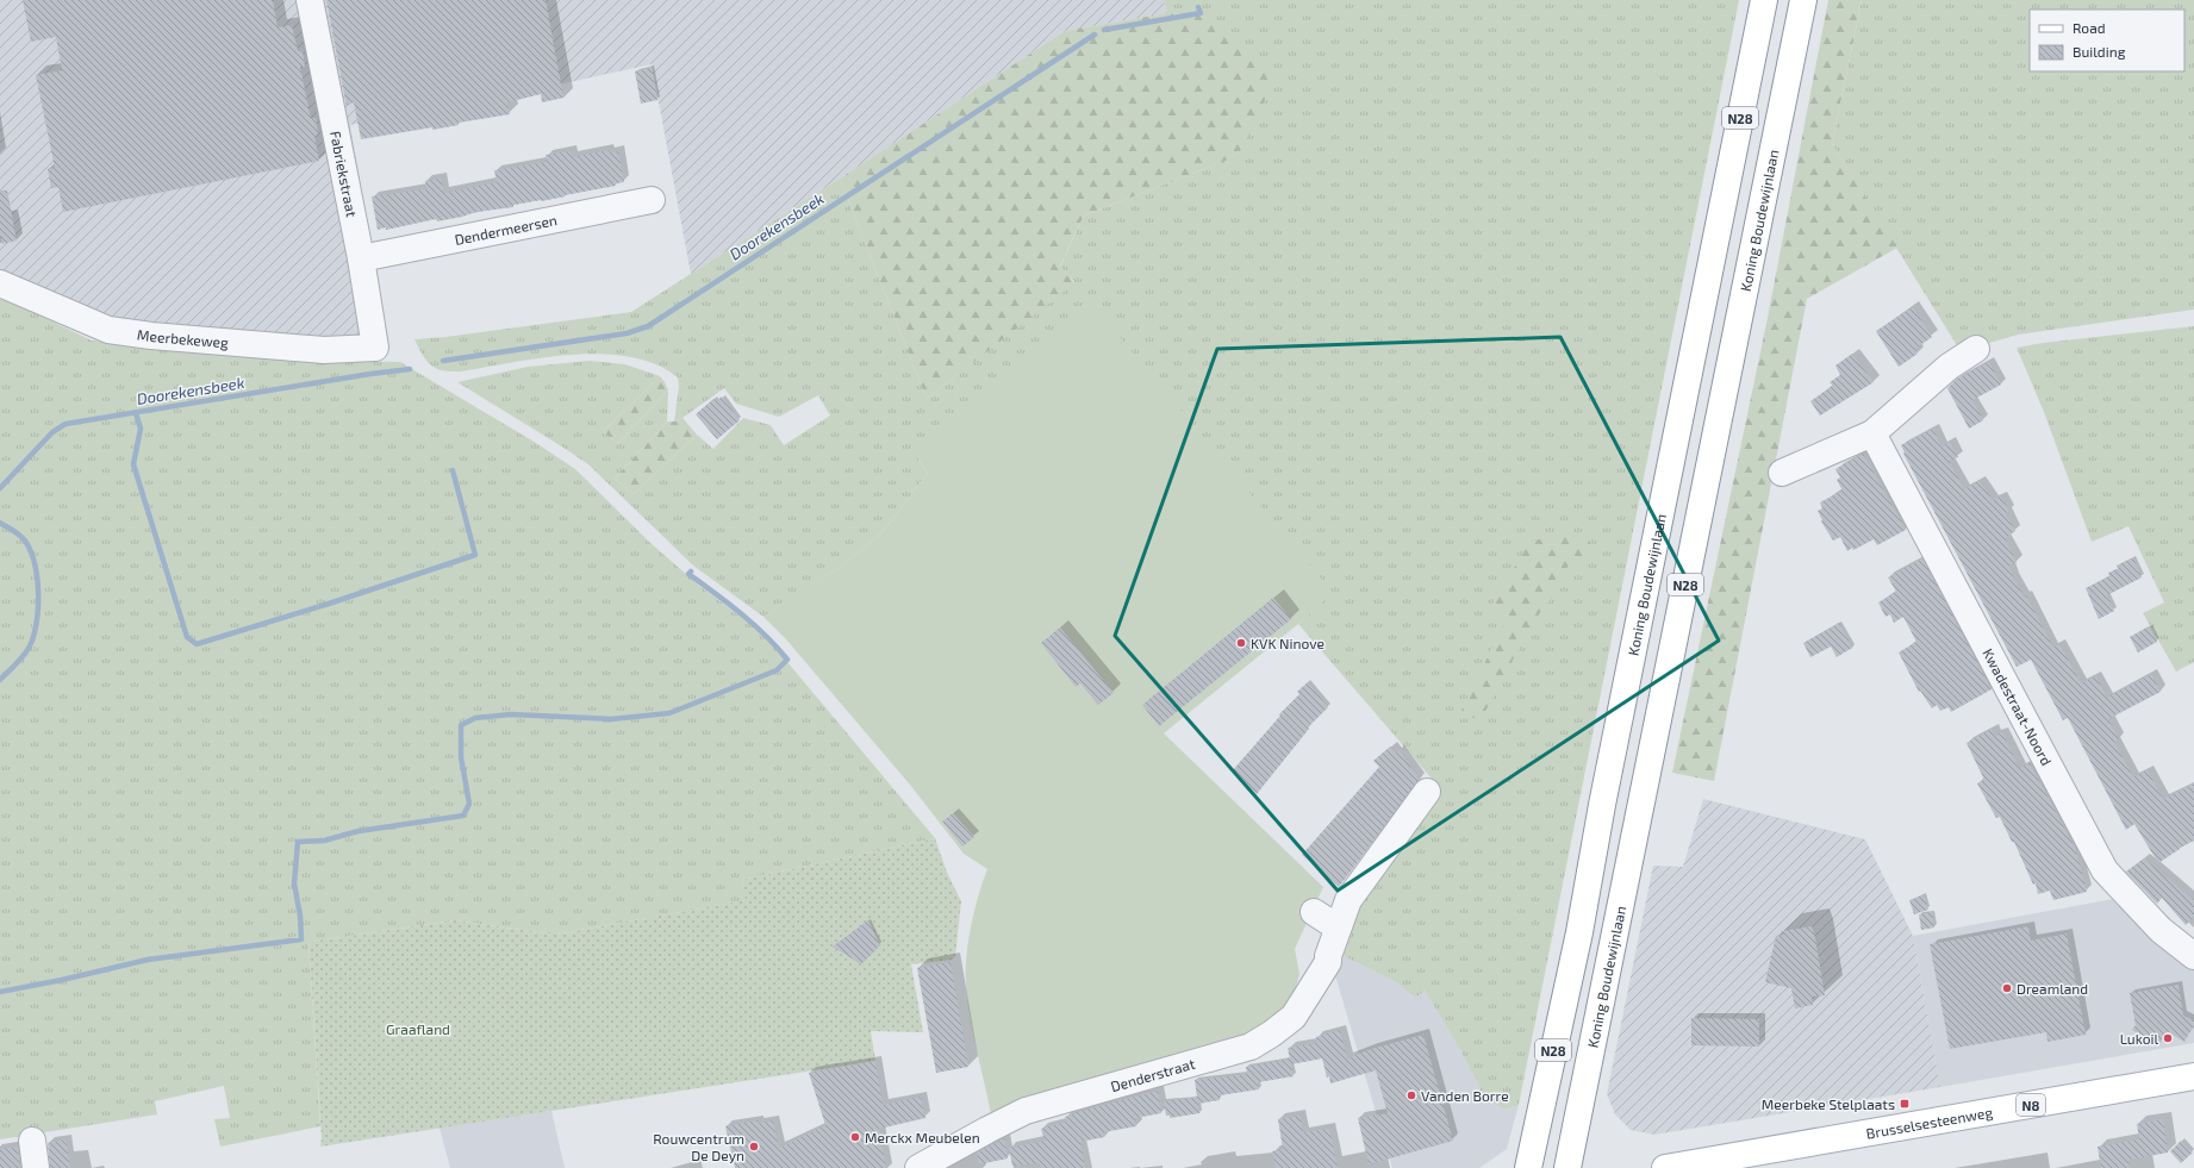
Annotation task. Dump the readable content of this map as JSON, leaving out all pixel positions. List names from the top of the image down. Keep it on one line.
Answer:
{"streets":{"main road":["N28","Koning Boudewijnlaan","N8","Brusselsesteenweg"],"street":["Fabriekstraat","Dendermeersen","Meerbekeweg","Kwadestraat-Noord","Denderstraat"]},"crossings":[["Fabriekstraat","Dendermeersen"],["Fabriekstraat","Meerbekeweg"]],"water":["Doorekensbeek"],"parks":["Graafland"],"places":{"other":["KVK Ninove","Dreamland","Lukoil","Vanden Borre","Merckx Meubelen","Rouwcentrum De Deyn"],"transit":["Meerbeke Stelplaats"]},"legend":["Road","Building"]}
